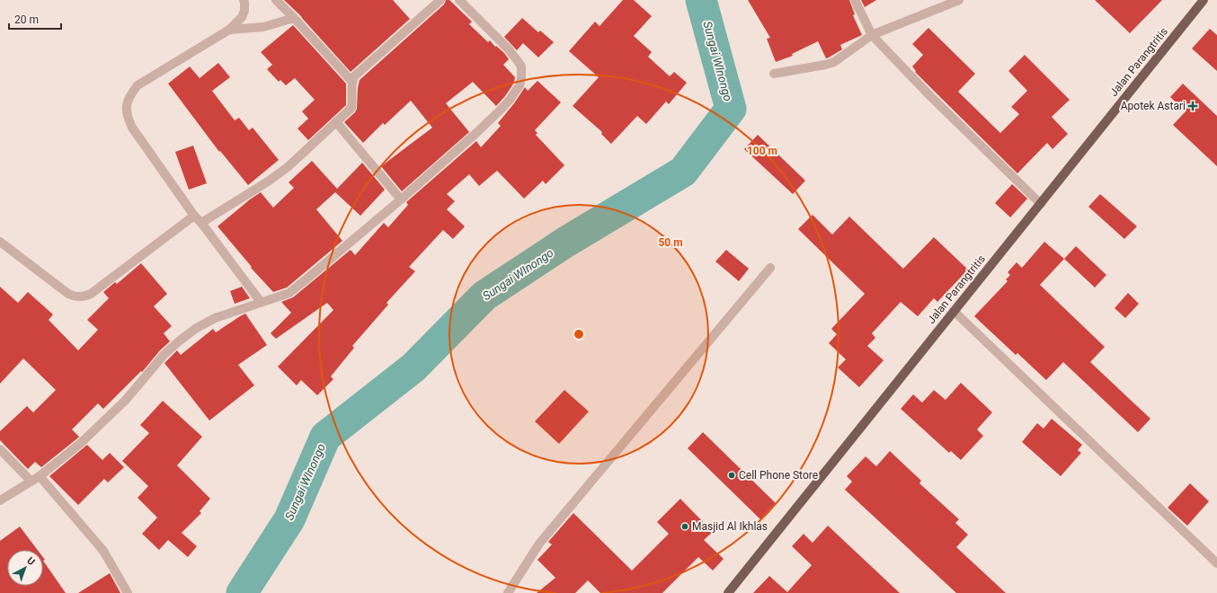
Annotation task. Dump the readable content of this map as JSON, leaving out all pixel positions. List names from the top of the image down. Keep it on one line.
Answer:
{"streets":{"main road":["Jalan Parangtritis"]},"water":["Sungai WInongo"],"places":{"health":["Apotek Astari"],"other":["Cell Phone Store","Masjid Al Ikhlas"]},"scale_bar":"20 m","north":"top right","rings":["100 m","50 m"]}
